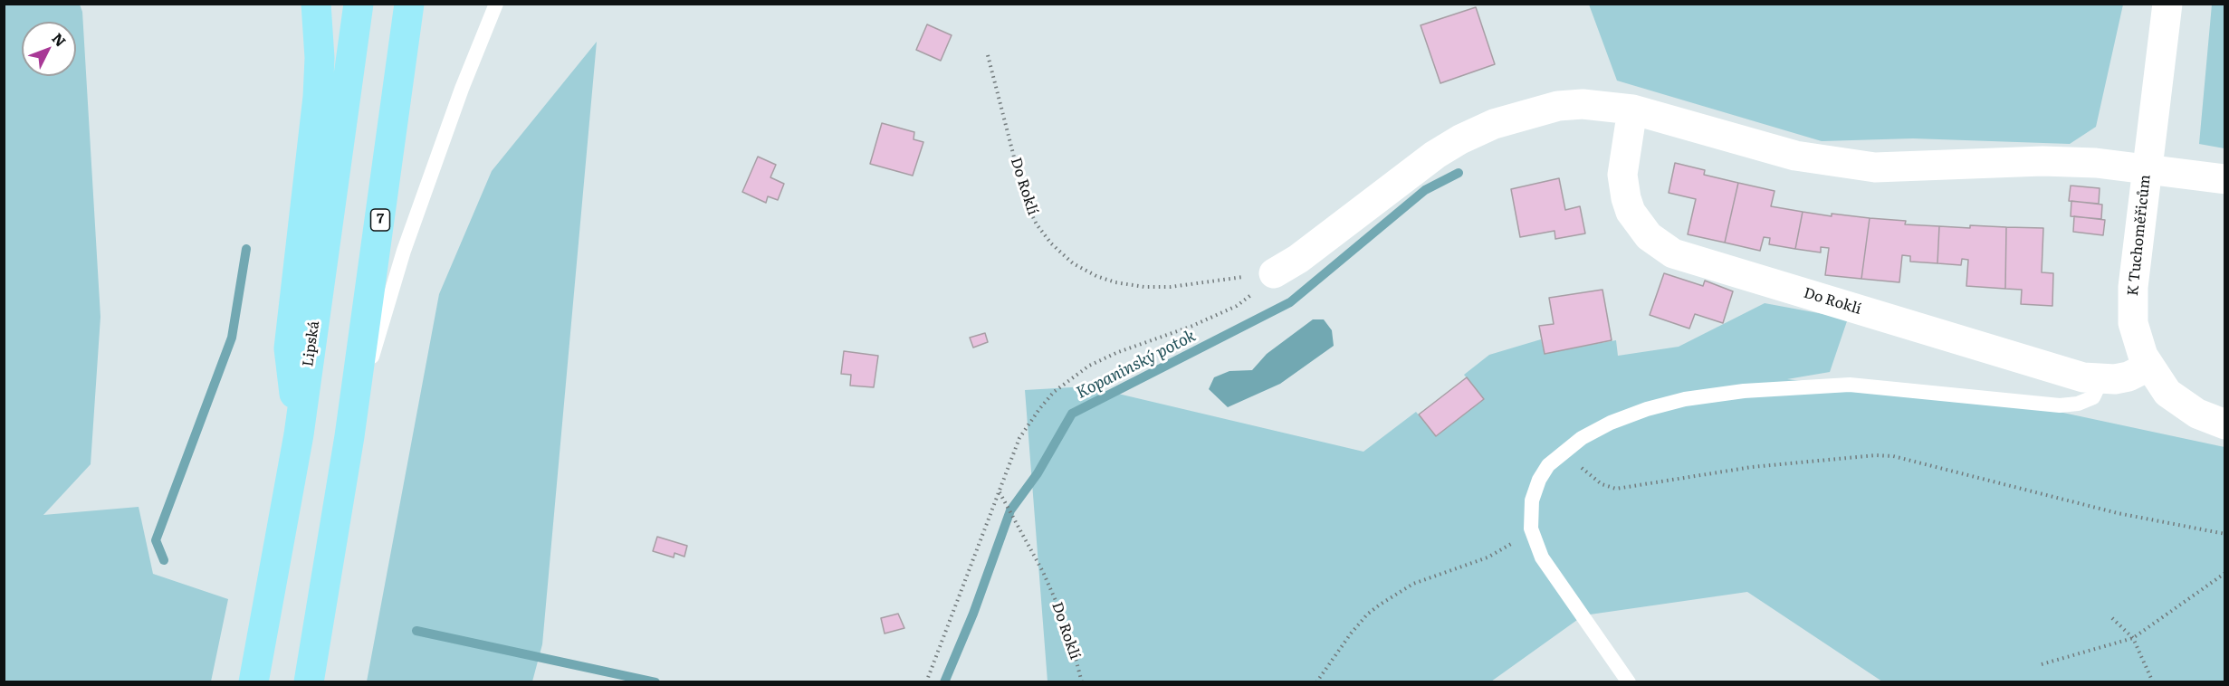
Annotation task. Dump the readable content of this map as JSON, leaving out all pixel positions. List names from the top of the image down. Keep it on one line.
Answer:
{"streets":{"highway":["7","Lipská"],"street":["Do Roklí","K Tuchoměřicům"]},"crossings":[["Do Roklí","K Tuchoměřicům"]],"water":["Kopaninský potok"],"north":"top right"}
